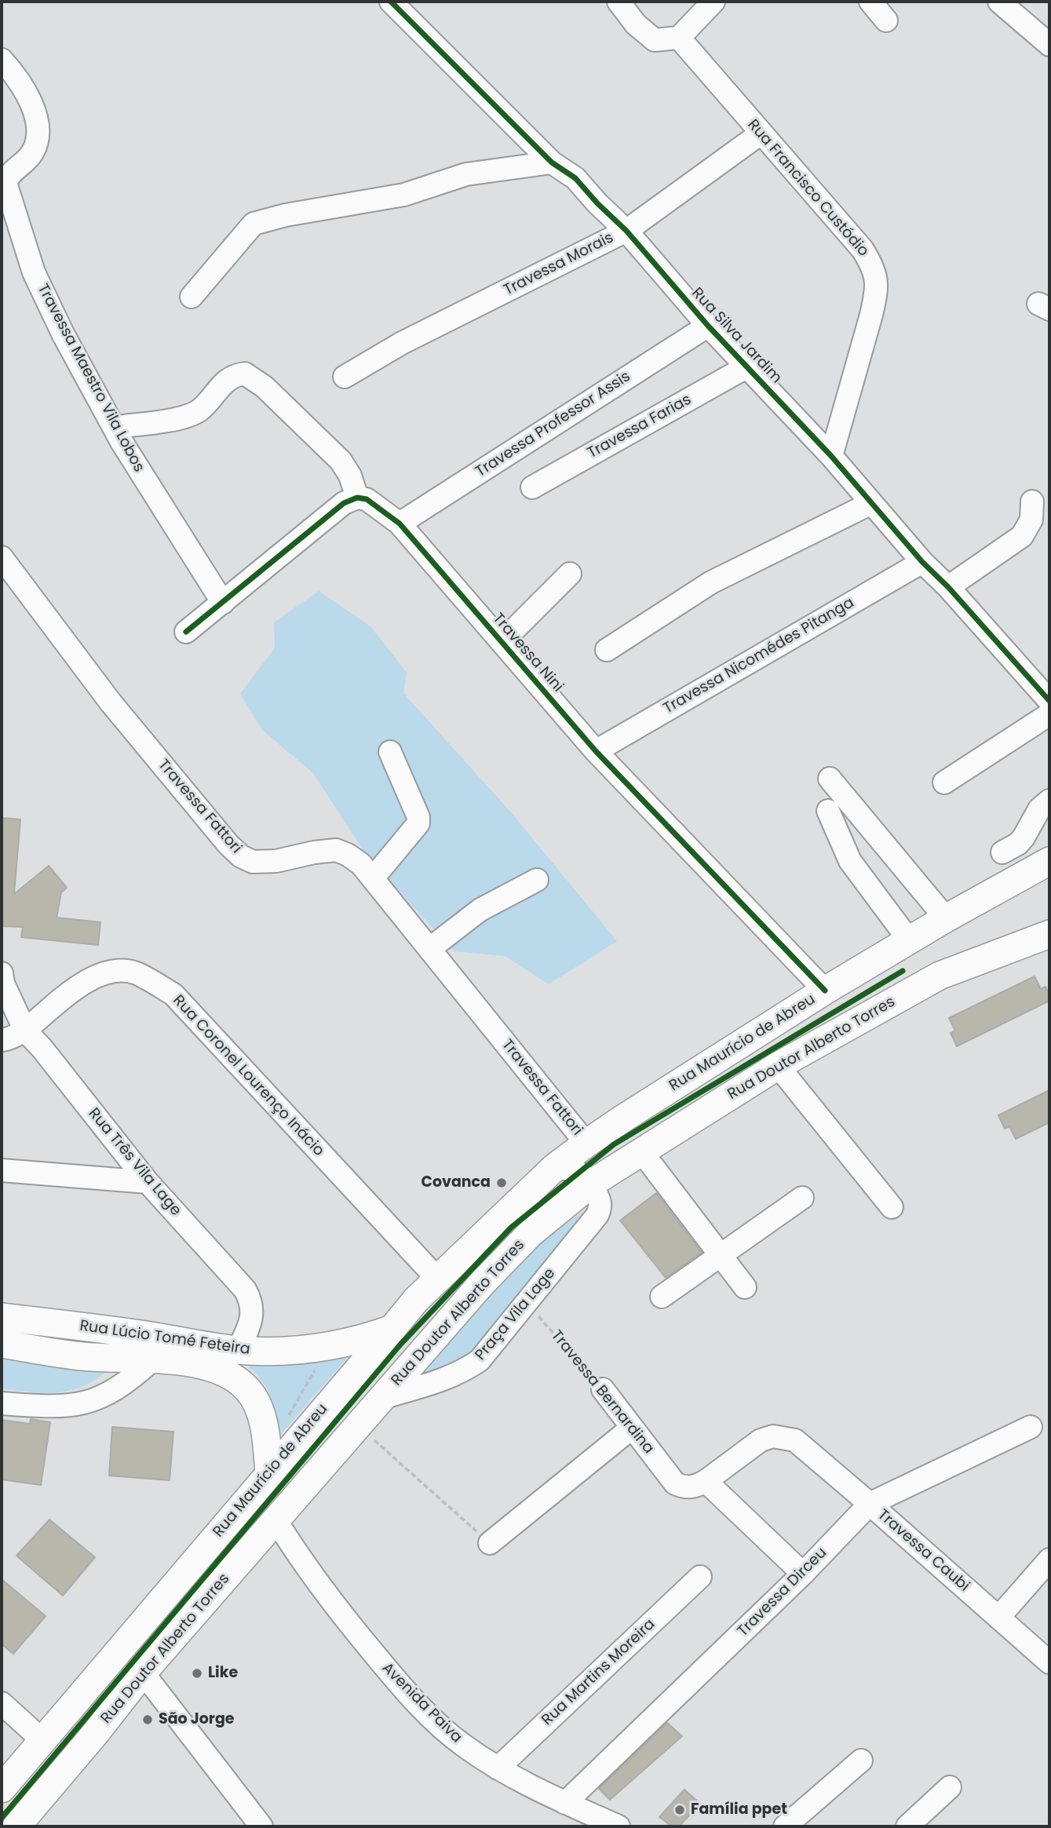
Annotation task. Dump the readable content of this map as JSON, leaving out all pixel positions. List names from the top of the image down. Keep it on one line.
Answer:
{"streets":{"main road":["Rua Maurício de Abreu","Rua Doutor Alberto Torres","Rua Lúcio Tomé Feteira"],"street":["Rua Francisco Custódio","Travessa Morais","Rua Silva Jardim","Travessa Maestro Vila Lobos","Travessa Professor Assis","Travessa Farias","Travessa Nini","Travessa Nicomédes Pitanga","Travessa Fattori","Rua Coronel Lourenço Inácio","Rua Três Vila Lage","Praça Vila Lage","Travessa Bernardina","Travessa Caubi","Travessa Dirceu","Rua Martins Moreira","Avenida Paiva"]},"crossings":[["Rua Francisco Custódio","Travessa Morais"],["Rua Francisco Custódio","Rua Silva Jardim"],["Travessa Morais","Rua Silva Jardim"],["Rua Silva Jardim","Travessa Professor Assis"],["Rua Silva Jardim","Travessa Farias"],["Rua Silva Jardim","Travessa Nicomédes Pitanga"],["Travessa Professor Assis","Travessa Nini"],["Travessa Nini","Travessa Nicomédes Pitanga"],["Travessa Nini","Rua Maurício de Abreu"],["Travessa Fattori","Rua Maurício de Abreu"],["Rua Maurício de Abreu","Rua Coronel Lourenço Inácio"],["Rua Maurício de Abreu","Rua Lúcio Tomé Feteira"],["Rua Doutor Alberto Torres","Praça Vila Lage"],["Rua Doutor Alberto Torres","Avenida Paiva"],["Rua Coronel Lourenço Inácio","Rua Três Vila Lage"],["Rua Três Vila Lage","Rua Lúcio Tomé Feteira"],["Praça Vila Lage","Travessa Bernardina"],["Travessa Bernardina","Travessa Caubi"],["Travessa Caubi","Travessa Dirceu"],["Travessa Dirceu","Avenida Paiva"],["Rua Martins Moreira","Avenida Paiva"]],"places":["Covanca","Like","São Jorge","Família ppet"]}
